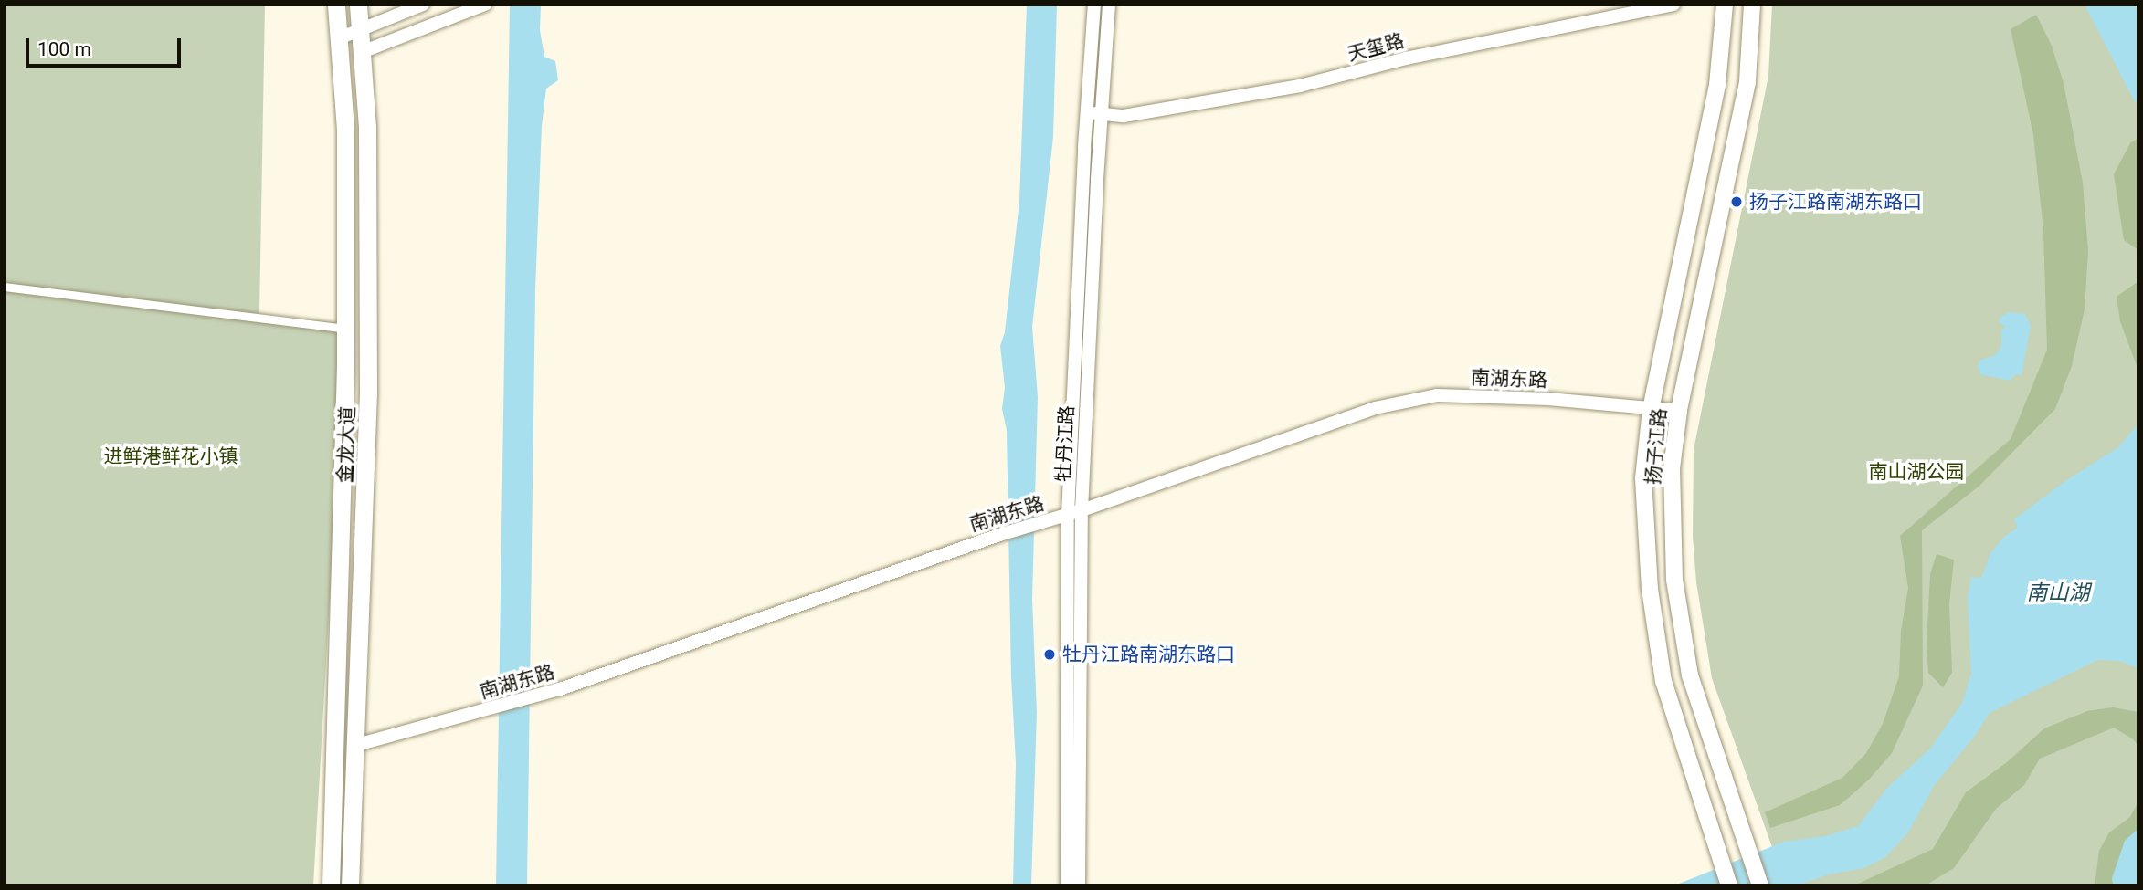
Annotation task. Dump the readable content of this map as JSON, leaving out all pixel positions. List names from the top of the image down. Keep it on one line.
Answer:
{"streets":{"highway":["金龙大道"],"main road":["扬子江路"],"street":["天玺路","南湖东路","牡丹江路"]},"crossings":[["天玺路","牡丹江路"],["南湖东路","牡丹江路"],["南湖东路","金龙大道"],["南湖东路","扬子江路"]],"water":["南山湖"],"parks":["进鲜港鲜花小镇","南山湖公园"],"places":["扬子江路南湖东路口","牡丹江路南湖东路口"],"scale_bar":"100 m"}
